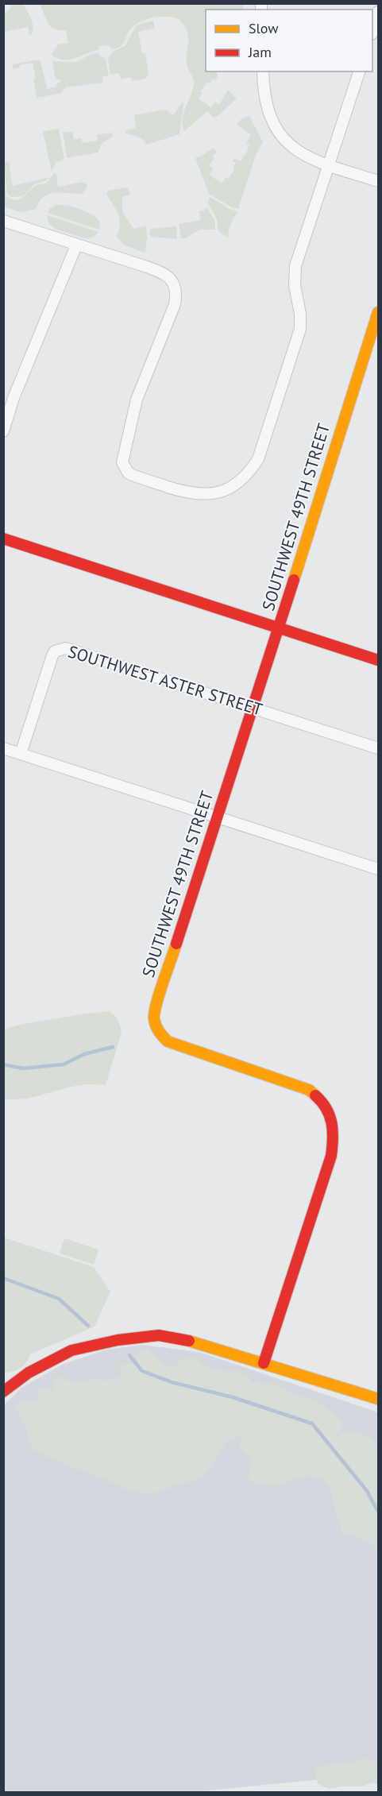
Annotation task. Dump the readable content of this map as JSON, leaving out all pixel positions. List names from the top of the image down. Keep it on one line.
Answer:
{"streets":{"street":["SOUTHWEST 49TH STREET","SOUTHWEST ASTER STREET"]},"crossings":[["SOUTHWEST 49TH STREET","SOUTHWEST ASTER STREET"]],"legend":["Slow","Jam"]}
